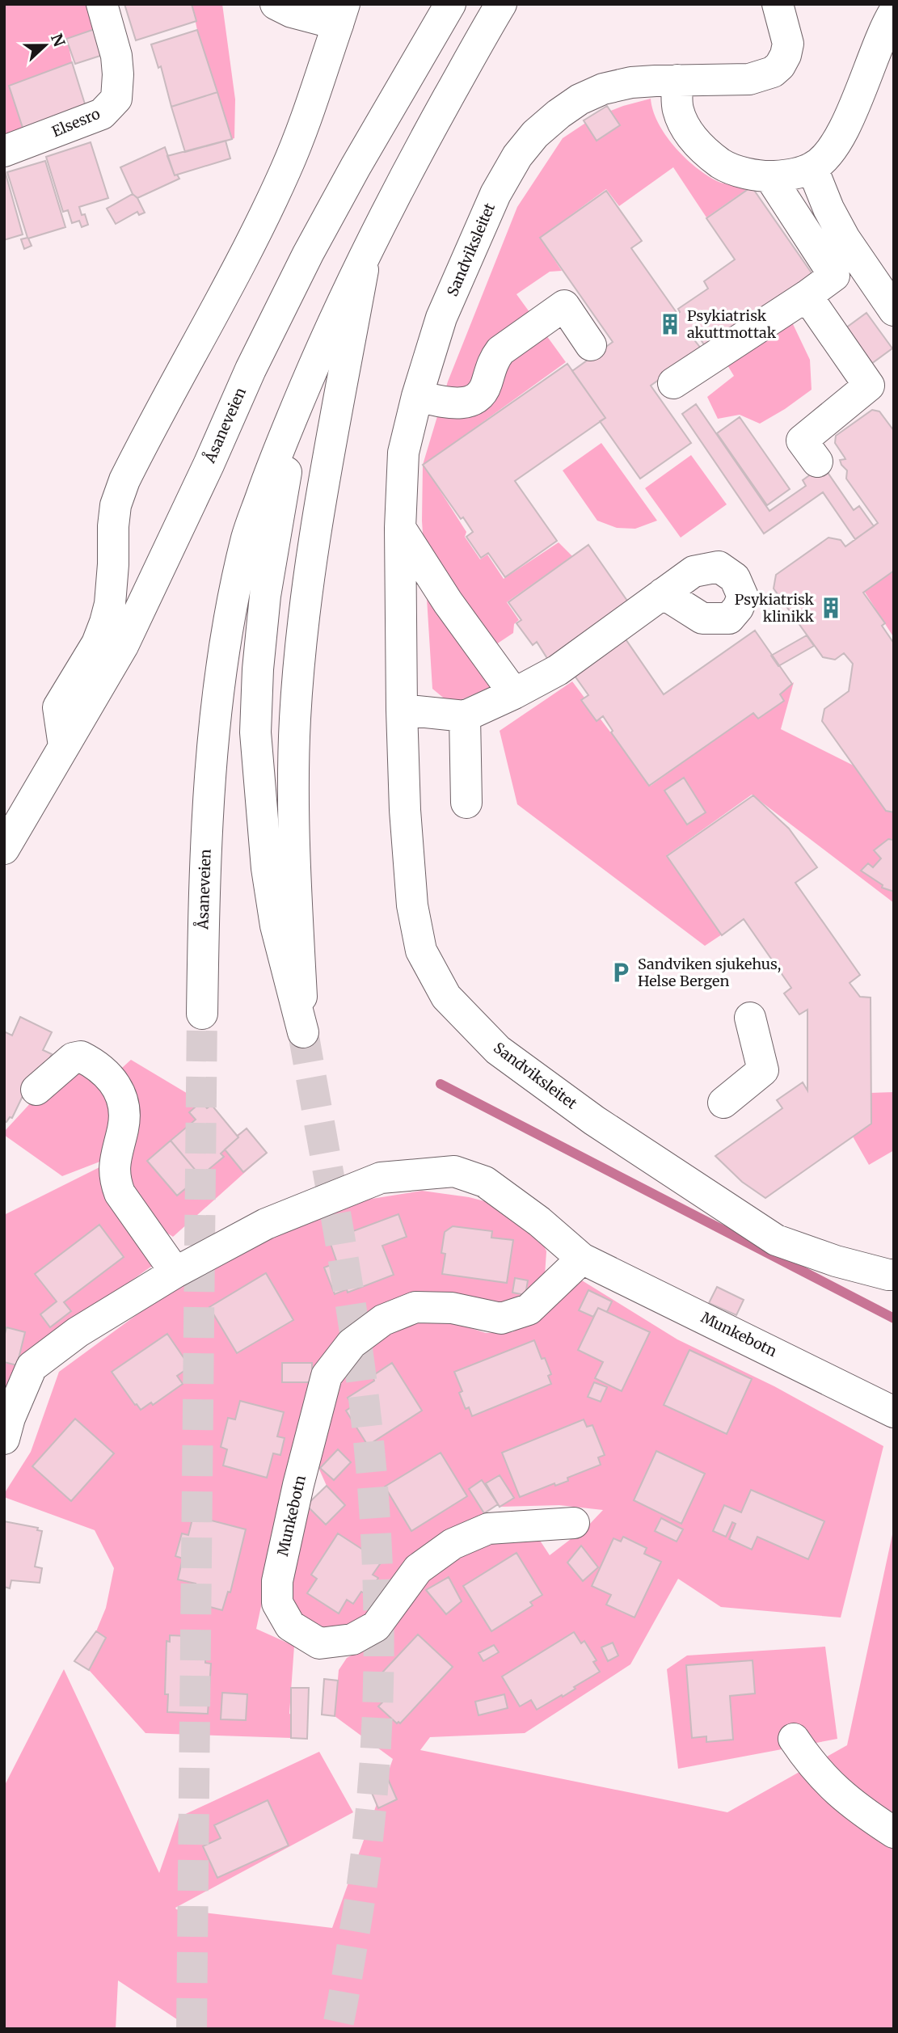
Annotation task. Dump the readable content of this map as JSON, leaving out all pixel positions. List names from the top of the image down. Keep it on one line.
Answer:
{"streets":{"main road":["Elsesro","Sandviksleitet","Åsaneveien","Munkebotn"]},"places":{"building":["Psykiatrisk akuttmottak","Psykiatrisk klinikk"],"parking":["Sandviken sjukehus, Helse Bergen"]},"north":"right"}
